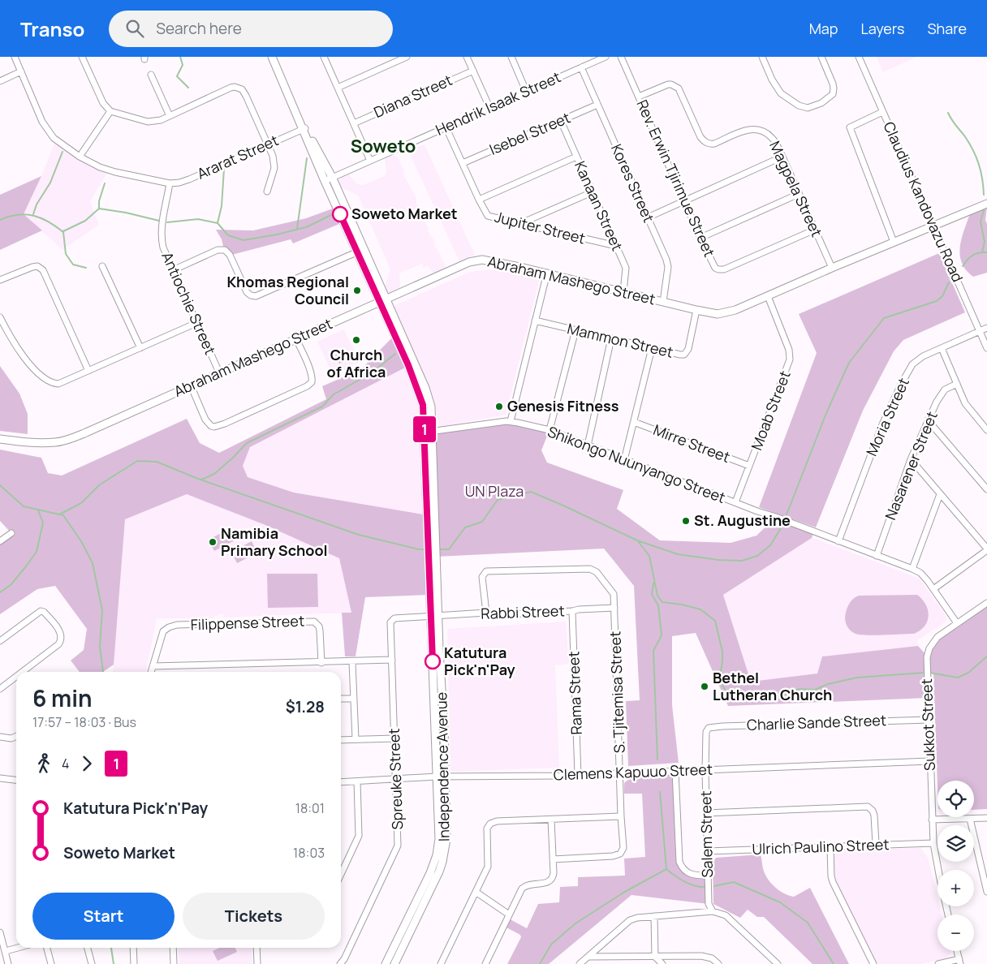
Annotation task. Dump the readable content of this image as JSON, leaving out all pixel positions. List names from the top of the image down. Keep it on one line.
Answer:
{"streets":{"main road":["Abraham Mashego Street","Independence Avenue"],"street":["Diana Street","Hendrik Isaak Street","Isebel Street","Ararat Street","Rev. Erwin Tjirimue Street","Kores Street","Magpela Street","Claudius Kandovazu Road","Kanaan Street","Jupiter Street","Antiochie Street","Mammon Street","Moab Street","Moria Street","Mirre Street","Shikongo Nuunyango Street","Nasarener Street","Rabbi Street","Filippense Street","S. Tjitemisa Street","Rama Street","Charlie Sande Street","Sukkot Street","Clemens Kapuuo Street","Spreuke Street","Salem Street","Ulrich Paulino Street"]},"crossings":[["Hendrik Isaak Street","Kores Street"],["Hendrik Isaak Street","Jupiter Street"],["Hendrik Isaak Street","Independence Avenue"],["Isebel Street","Kores Street"],["Isebel Street","Kanaan Street"],["Isebel Street","Jupiter Street"],["Ararat Street","Antiochie Street"],["Ararat Street","Independence Avenue"],["Rev. Erwin Tjirimue Street","Magpela Street"],["Kores Street","Abraham Mashego Street"],["Magpela Street","Abraham Mashego Street"],["Claudius Kandovazu Road","Abraham Mashego Street"],["Claudius Kandovazu Road","Moria Street"],["Kanaan Street","Jupiter Street"],["Kanaan Street","Abraham Mashego Street"],["Abraham Mashego Street","Antiochie Street"],["Abraham Mashego Street","Mammon Street"],["Abraham Mashego Street","Moab Street"],["Abraham Mashego Street","Independence Avenue"],["Moab Street","Mirre Street"],["Moab Street","Shikongo Nuunyango Street"],["Moria Street","Shikongo Nuunyango Street"],["Shikongo Nuunyango Street","Nasarener Street"],["Shikongo Nuunyango Street","Sukkot Street"],["Shikongo Nuunyango Street","Independence Avenue"],["Rabbi Street","S. Tjitemisa Street"],["Rabbi Street","Rama Street"],["Rabbi Street","Independence Avenue"],["Rabbi Street","Spreuke Street"],["S. Tjitemisa Street","Clemens Kapuuo Street"],["Rama Street","Clemens Kapuuo Street"],["Charlie Sande Street","Sukkot Street"],["Charlie Sande Street","Salem Street"],["Sukkot Street","Clemens Kapuuo Street"],["Sukkot Street","Ulrich Paulino Street"],["Independence Avenue","Clemens Kapuuo Street"],["Independence Avenue","Spreuke Street"],["Clemens Kapuuo Street","Spreuke Street"],["Clemens Kapuuo Street","Salem Street"],["Salem Street","Ulrich Paulino Street"]],"districts":["Soweto"],"parks":["UN Plaza"],"places":["Soweto Market","Khomas Regional Council","Church of Africa","Genesis Fitness","St. Augustine","Namibia Primary School","Katutura Pick'n'Pay","Bethel Lutheran Church"],"lines":["bus line 1"],"page":{"header":"Transo","search":"Search here","nav":["Map","Layers","Share"],"on_map":"1","heading":["6 min","17:57 – 18:03 · Bus","$1.28"],"legs":["4","1"],"map_buttons":["+","−"],"list":[{"name":"Katutura Pick'n'Pay","value":"18:01"},{"name":"Soweto Market","value":"18:03"}],"buttons":["Start","Tickets"]}}
